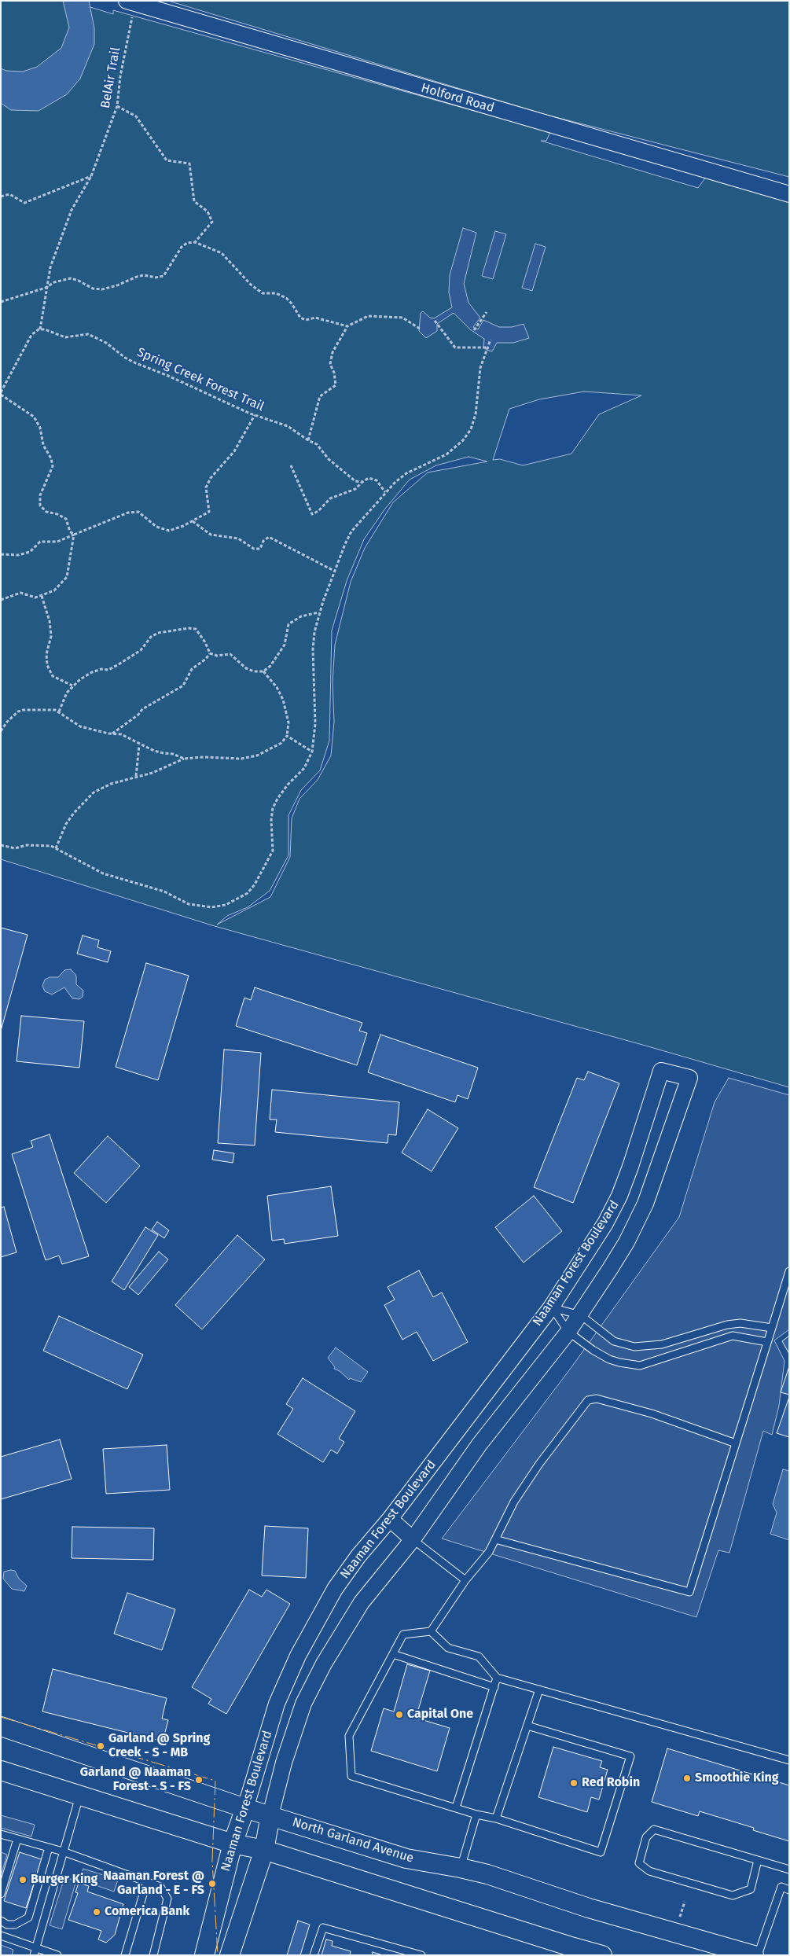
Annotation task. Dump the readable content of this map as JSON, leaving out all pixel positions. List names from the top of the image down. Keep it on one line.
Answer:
{"streets":{"main road":["Naaman Forest Boulevard","North Garland Avenue"],"street":["Holford Road"],"path":["BelAir Trail","Spring Creek Forest Trail"]},"crossings":[["BelAir Trail","Holford Road"],["BelAir Trail","Spring Creek Forest Trail"],["Naaman Forest Boulevard","North Garland Avenue"]],"places":["Capital One","Garland @ Spring Creek - S - MB","Smoothie King","Garland @ Naaman Forest - S - FS","Red Robin","Burger King","Naaman Forest @ Garland - E - FS","Comerica Bank"]}
